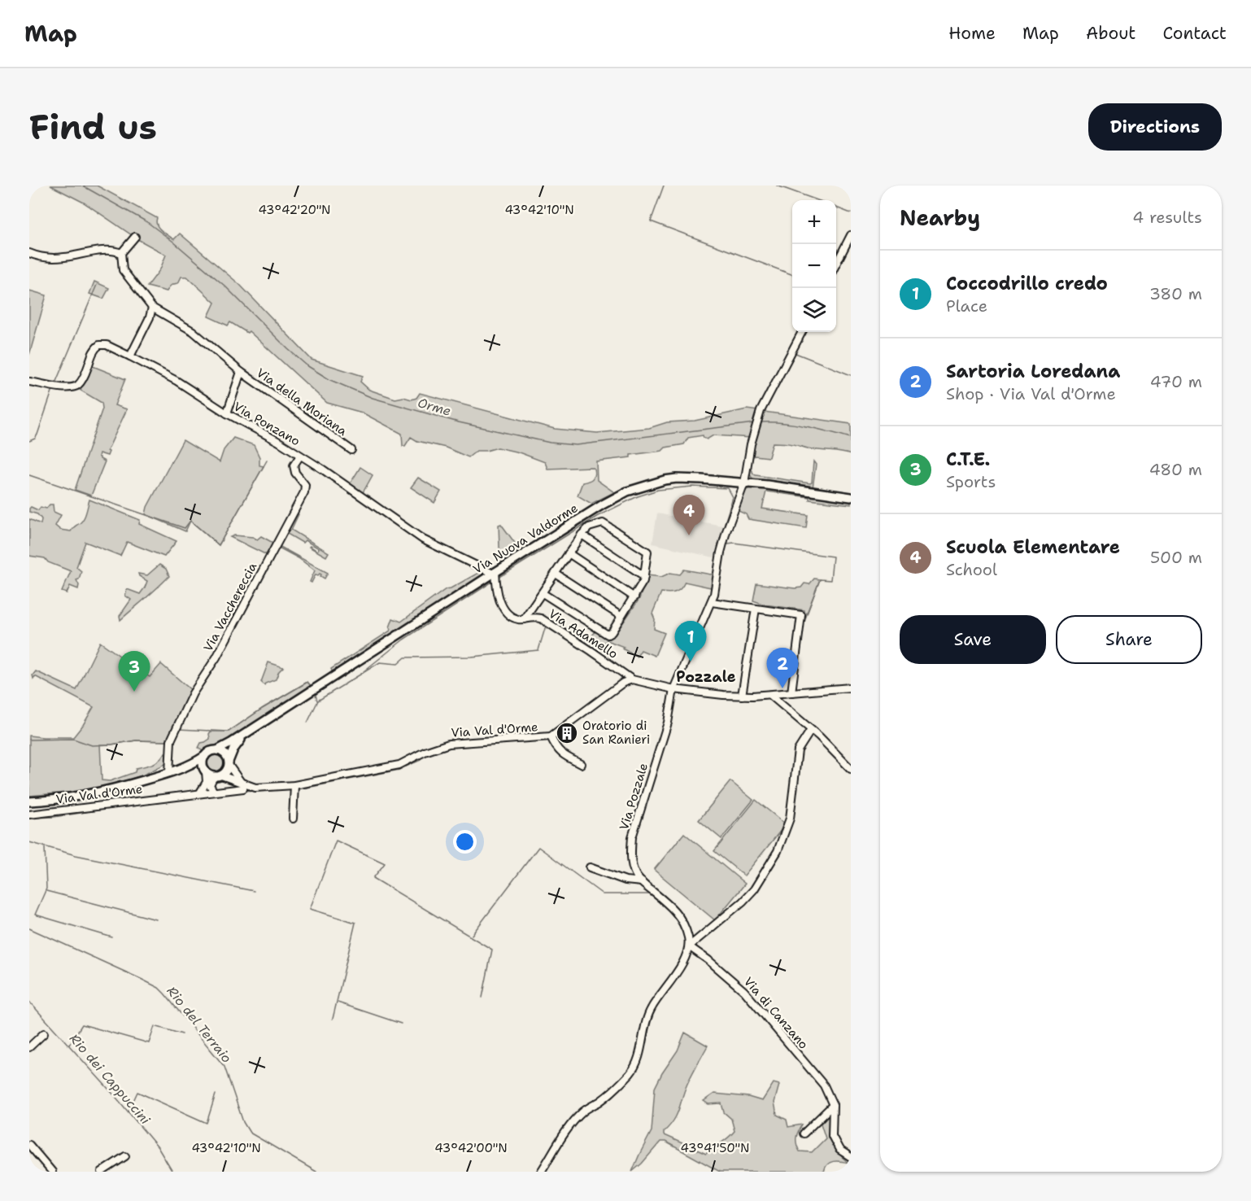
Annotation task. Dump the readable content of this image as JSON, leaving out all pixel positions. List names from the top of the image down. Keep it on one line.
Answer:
{"streets":{"main road":["Via Nuova Valdorme"],"street":["Via della Moriana","Via Ponzano","Via Vacchereccia","Via Adamello","Via Val d'Orme","Via Pozzale","Via di Canzano"]},"crossings":[["Via della Moriana","Via Ponzano"],["Via Ponzano","Via Nuova Valdorme"],["Via Ponzano","Via Vacchereccia"],["Via Nuova Valdorme","Via Vacchereccia"],["Via Nuova Valdorme","Via Val d'Orme"],["Via Nuova Valdorme","Via Pozzale"],["Via Adamello","Via Val d'Orme"]],"districts":["Pozzale"],"water":["Orme","Rio del Terraio","Rio dei Cappuccini"],"places":{"building":["Oratorio di San Ranieri"]},"page":{"header":"Map","nav":["Home","Map","About","Contact"],"buttons":["Directions",["Save","Share"]],"title":"Find us","heading":["Nearby","4 results"],"map_buttons":["+","−"],"list":[{"mark":"1","name":"Coccodrillo credo","note":"Place","value":"380 m"},{"mark":"2","name":"Sartoria Loredana","note":"Shop · Via Val d'Orme","value":"470 m"},{"mark":"3","name":"C.T.E.","note":"Sports","value":"480 m"},{"mark":"4","name":"Scuola Elementare","note":"School","value":"500 m"}],"pins":["4","1","2","3"]},"coordinates":["43°42'20\"N","43°42'10\"N","43°41'50\"N","43°42'00\"N"]}
